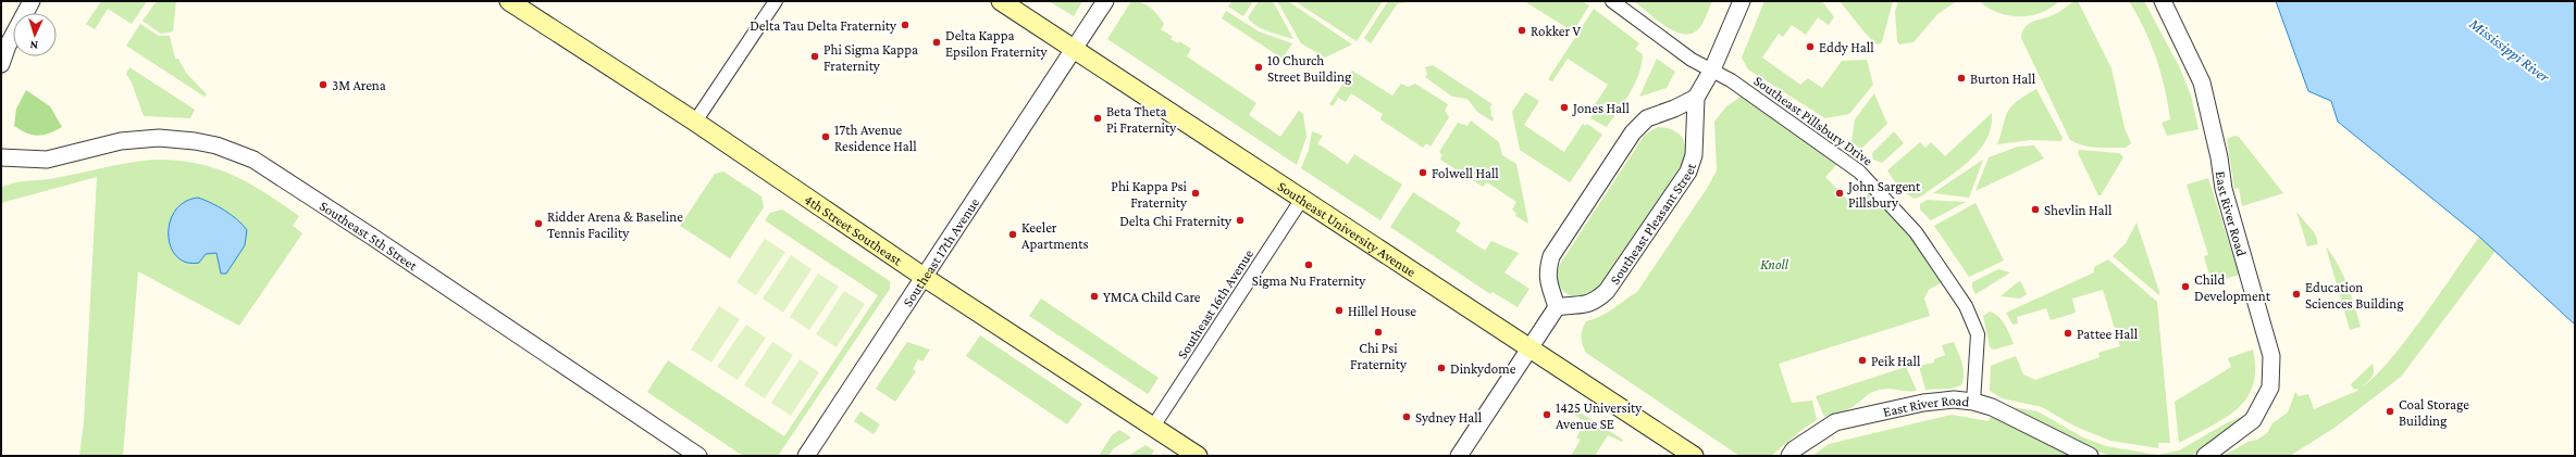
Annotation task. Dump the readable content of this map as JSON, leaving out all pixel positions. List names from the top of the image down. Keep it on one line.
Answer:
{"streets":{"main road":["Southeast University Avenue","4th Street Southeast"],"street":["Southeast Pillsbury Drive","East River Road","Southeast Pleasant Street","Southeast 5th Street","Southeast 17th Avenue","Southeast 16th Avenue"]},"crossings":[["Southeast Pillsbury Drive","East River Road"],["Southeast Pillsbury Drive","Southeast Pleasant Street"],["Southeast University Avenue","Southeast 17th Avenue"],["Southeast University Avenue","Southeast 16th Avenue"],["4th Street Southeast","Southeast 17th Avenue"],["4th Street Southeast","Southeast 16th Avenue"]],"water":["Mississippi River"],"parks":["Knoll"],"places":["Delta Tau Delta Fraternity","Rokker V","Delta Kappa Epsilon Fraternity","Eddy Hall","Phi Sigma Kappa Fraternity","10 Church Street Building","Burton Hall","3M Arena","Jones Hall","Beta Theta Pi Fraternity","17th Avenue Residence Hall","Folwell Hall","Phi Kappa Psi Fraternity","John Sargent Pillsbury","Shevlin Hall","Delta Chi Fraternity","Ridder Arena & Baseline Tennis Facility","Keeler Apartments","Sigma Nu Fraternity","Child Development","Education Sciences Building","YMCA Child Care","Hillel House","Chi Psi Fraternity","Pattee Hall","Peik Hall","Dinkydome","Coal Storage Building","1425 University Avenue SE","Sydney Hall"],"north":"bottom"}
